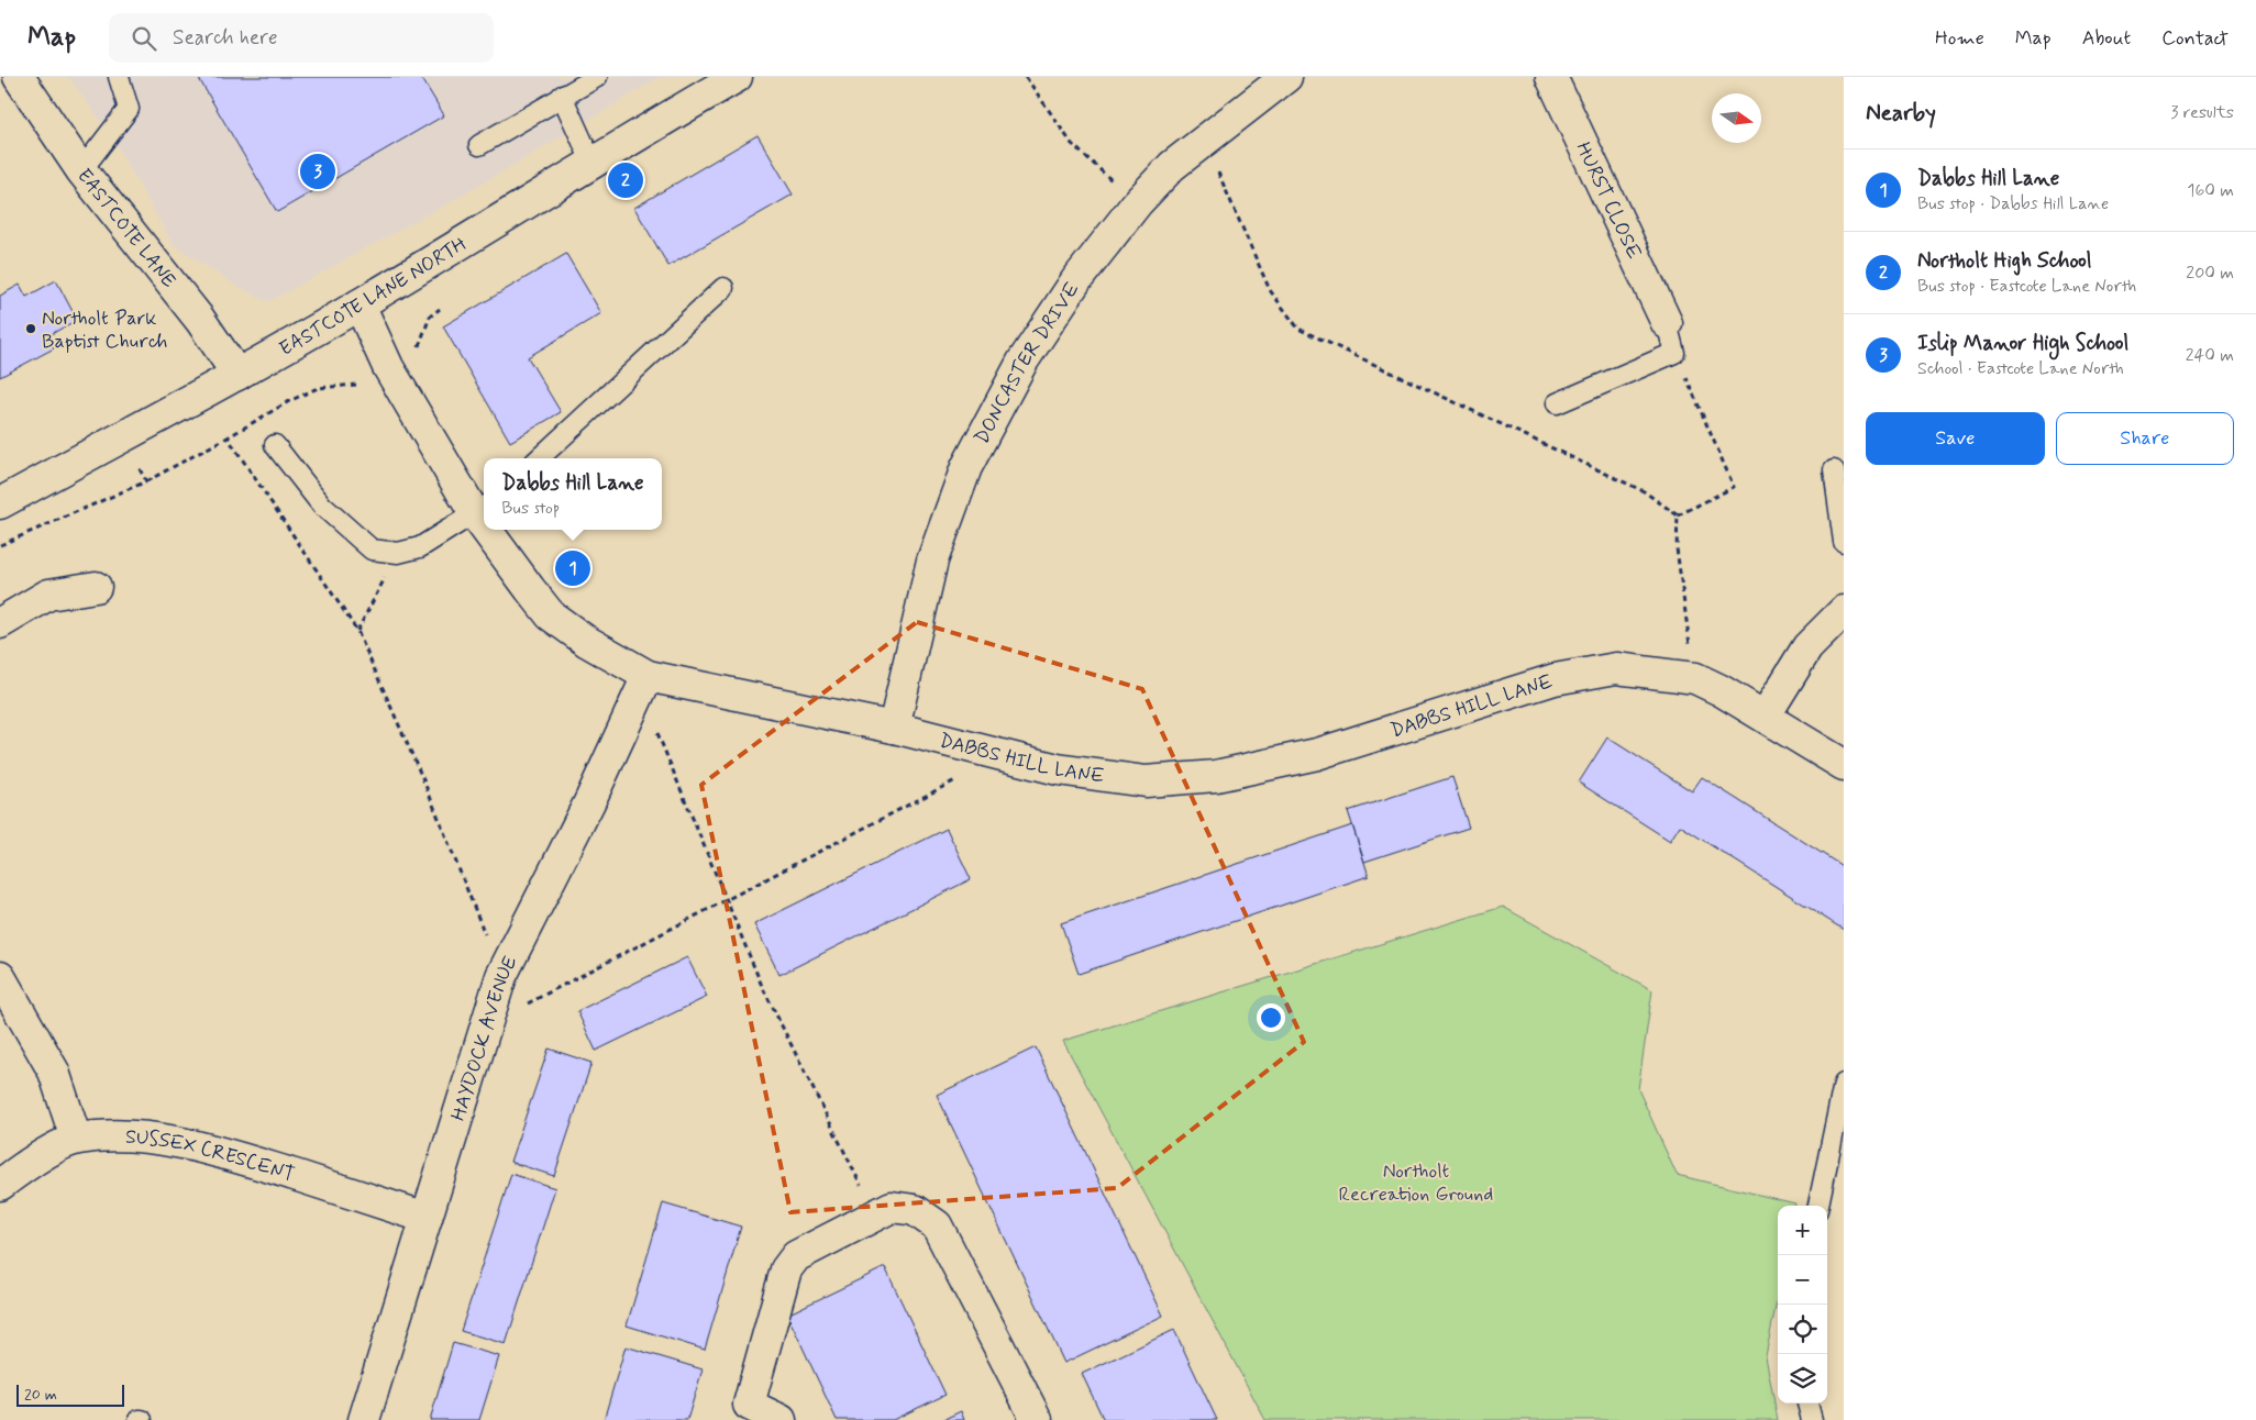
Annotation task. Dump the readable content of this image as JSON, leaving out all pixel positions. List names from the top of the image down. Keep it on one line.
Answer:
{"streets":{"street":["HURST CLOSE","EASTCOTE LANE","EASTCOTE LANE NORTH","DONCASTER DRIVE","DABBS HILL LANE","HAYDOCK AVENUE","SUSSEX CRESCENT"]},"crossings":[["EASTCOTE LANE","EASTCOTE LANE NORTH"],["EASTCOTE LANE NORTH","DABBS HILL LANE"],["DONCASTER DRIVE","DABBS HILL LANE"],["DABBS HILL LANE","HAYDOCK AVENUE"],["HAYDOCK AVENUE","SUSSEX CRESCENT"]],"parks":["Northolt Recreation Ground"],"places":["Northolt Park Baptist Church"],"scale_bar":"20 m","north":"right","page":{"header":"Map","search":"Search here","nav":["Home","Map","About","Contact"],"heading":["Nearby","3 results"],"list":[{"mark":"1","name":"Dabbs Hill Lane","note":"Bus stop · Dabbs Hill Lane","value":"160 m"},{"mark":"2","name":"Northolt High School","note":"Bus stop · Eastcote Lane North","value":"200 m"},{"mark":"3","name":"Islip Manor High School","note":"School · Eastcote Lane North","value":"240 m"}],"pins":["3","2","1"],"buttons":["Save","Share"],"popup":["Dabbs Hill Lane","Bus stop"],"map_buttons":["+","−"],"scale":"20 m"}}
